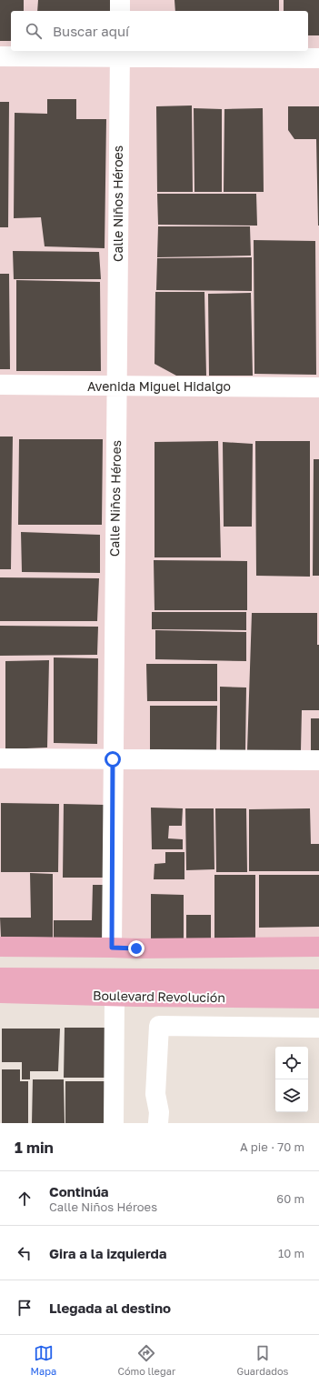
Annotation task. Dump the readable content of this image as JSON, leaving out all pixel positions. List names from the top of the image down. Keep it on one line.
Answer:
{"streets":{"main road":["Boulevard Revolución"],"street":["Calle Niños Héroes","Avenida Miguel Hidalgo"]},"crossings":[["Calle Niños Héroes","Avenida Miguel Hidalgo"]],"page":{"search":"Buscar aquí","heading":["1 min","A pie · 70 m"],"list":[["Continúa","Calle Niños Héroes","60 m"],["Gira a la izquierda","10 m"],"Llegada al destino"],"nav":["Mapa","Cómo llegar","Guardados"]}}
